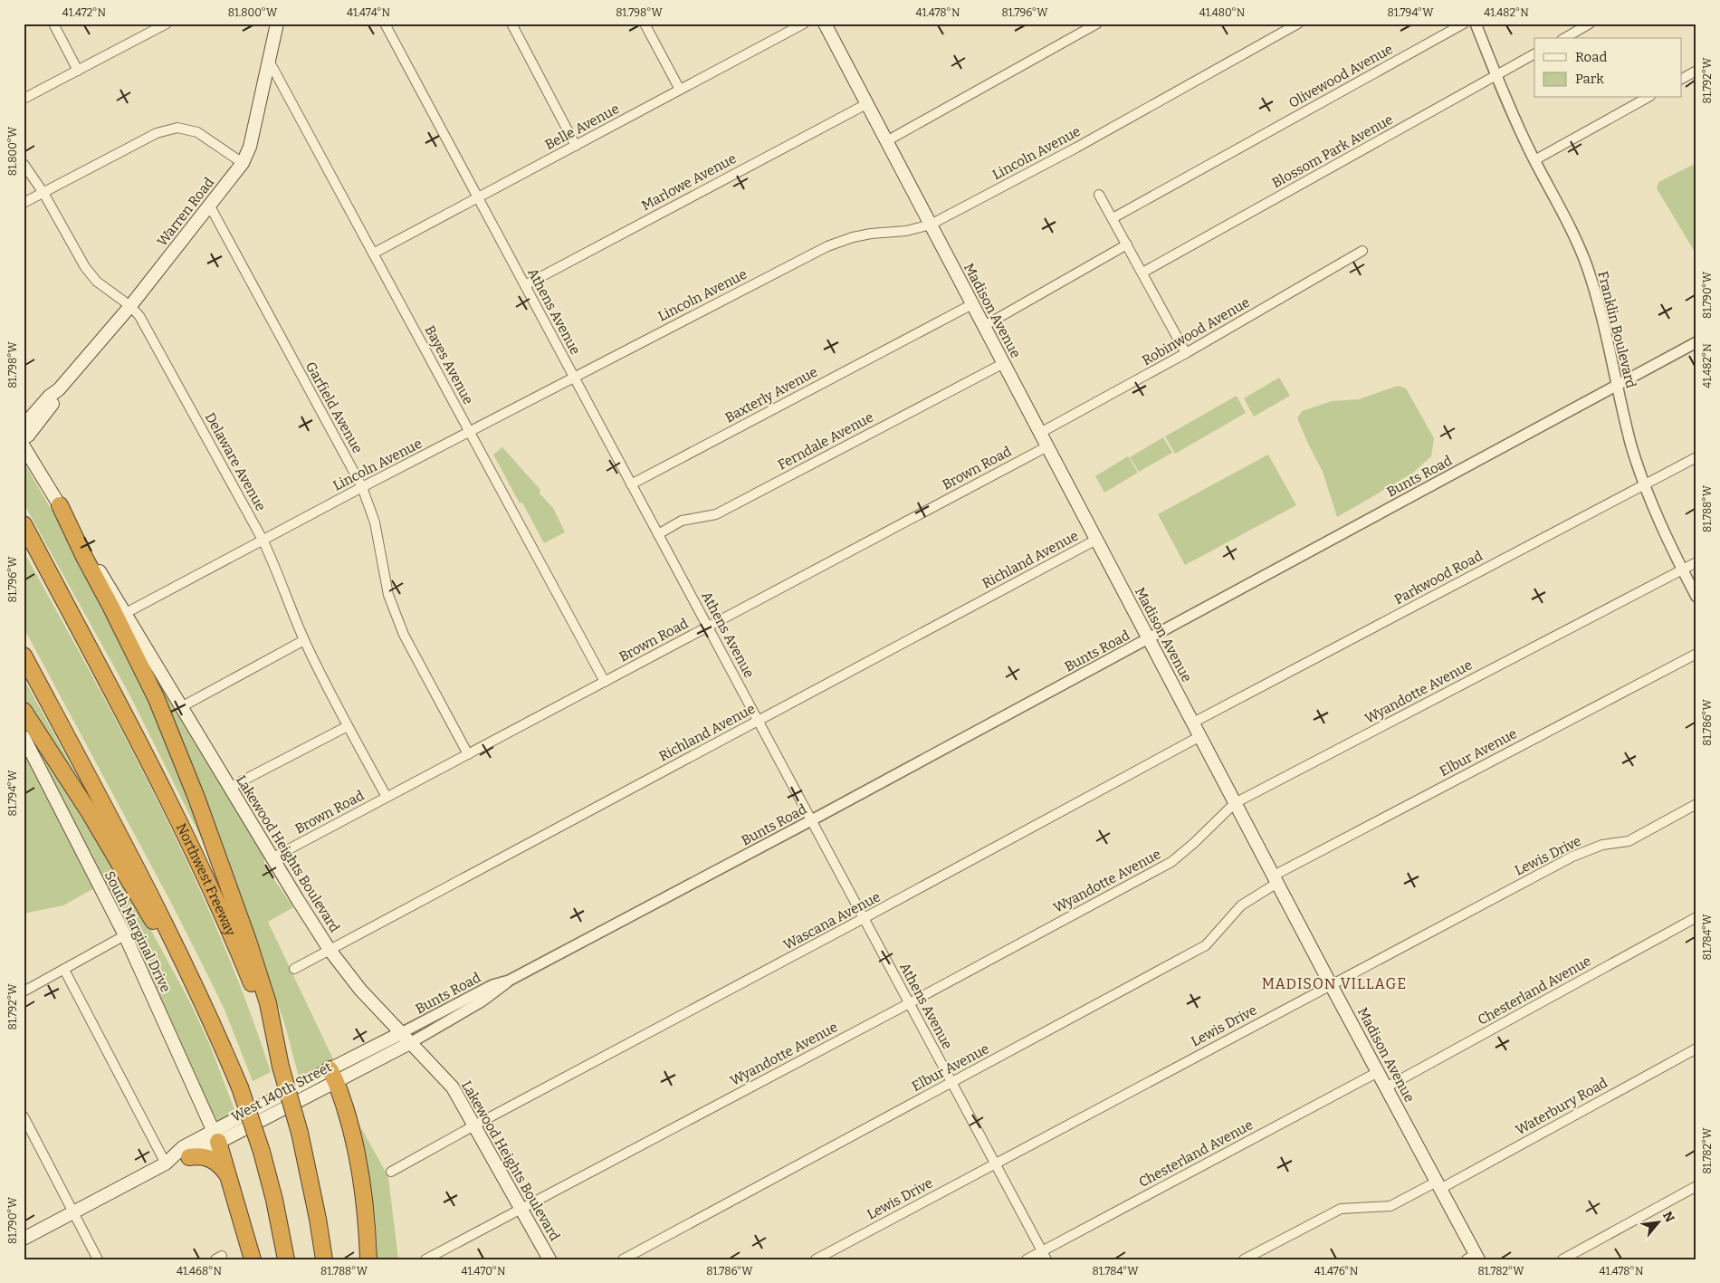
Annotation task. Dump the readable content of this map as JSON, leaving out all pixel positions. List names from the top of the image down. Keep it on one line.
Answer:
{"streets":{"highway":["Northwest Freeway"],"main road":["Warren Road","Madison Avenue","Lakewood Heights Boulevard","South Marginal Drive","West 140th Street"],"street":["Olivewood Avenue","Belle Avenue","Blossom Park Avenue","Lincoln Avenue","Marlowe Avenue","Athens Avenue","Franklin Boulevard","Robinwood Avenue","Bayes Avenue","Baxterly Avenue","Garfield Avenue","Ferndale Avenue","Delaware Avenue","Brown Road","Bunts Road","Richland Avenue","Parkwood Road","Wyandotte Avenue","Elbur Avenue","Lewis Drive","Wascana Avenue","Chesterland Avenue","Waterbury Road"]},"crossings":[["Belle Avenue","Athens Avenue"],["Belle Avenue","Bayes Avenue"],["Blossom Park Avenue","Franklin Boulevard"],["Lincoln Avenue","Madison Avenue"],["Lincoln Avenue","Athens Avenue"],["Lincoln Avenue","Bayes Avenue"],["Lincoln Avenue","Garfield Avenue"],["Lincoln Avenue","Delaware Avenue"],["Lincoln Avenue","Lakewood Heights Boulevard"],["Marlowe Avenue","Madison Avenue"],["Marlowe Avenue","Athens Avenue"],["Warren Road","Bayes Avenue"],["Warren Road","Garfield Avenue"],["Warren Road","Delaware Avenue"],["Madison Avenue","Robinwood Avenue"],["Madison Avenue","Baxterly Avenue"],["Madison Avenue","Ferndale Avenue"],["Madison Avenue","Brown Road"],["Madison Avenue","Bunts Road"],["Madison Avenue","Richland Avenue"],["Madison Avenue","Parkwood Road"],["Madison Avenue","Wyandotte Avenue"],["Madison Avenue","Elbur Avenue"],["Madison Avenue","Lewis Drive"],["Madison Avenue","Wascana Avenue"],["Madison Avenue","Chesterland Avenue"],["Madison Avenue","Waterbury Road"],["Athens Avenue","Baxterly Avenue"],["Athens Avenue","Ferndale Avenue"],["Athens Avenue","Brown Road"],["Athens Avenue","Bunts Road"],["Athens Avenue","Richland Avenue"],["Athens Avenue","Wyandotte Avenue"],["Athens Avenue","Elbur Avenue"],["Athens Avenue","Lewis Drive"],["Athens Avenue","Wascana Avenue"],["Athens Avenue","Chesterland Avenue"],["Franklin Boulevard","Bunts Road"],["Franklin Boulevard","Parkwood Road"],["Franklin Boulevard","Wyandotte Avenue"],["Bayes Avenue","Brown Road"],["Garfield Avenue","Brown Road"],["Delaware Avenue","Brown Road"],["Brown Road","Lakewood Heights Boulevard"],["Bunts Road","Lakewood Heights Boulevard"],["Bunts Road","West 140th Street"],["Richland Avenue","Lakewood Heights Boulevard"],["Wyandotte Avenue","Lakewood Heights Boulevard"],["Lakewood Heights Boulevard","Wascana Avenue"],["Lakewood Heights Boulevard","West 140th Street"],["South Marginal Drive","West 140th Street"]],"districts":["MADISON VILLAGE"],"legend":["Road","Park"],"north":"top right","coordinates":["41.472°N","81.800°W","41.474°N","81.798°W","41.478°N","81.796°W","41.480°N","81.794°W","41.482°N","81.792°W","81.790°W","81.788°W","81.786°W","81.784°W","81.782°W","41.468°N","41.470°N","41.476°N"]}
